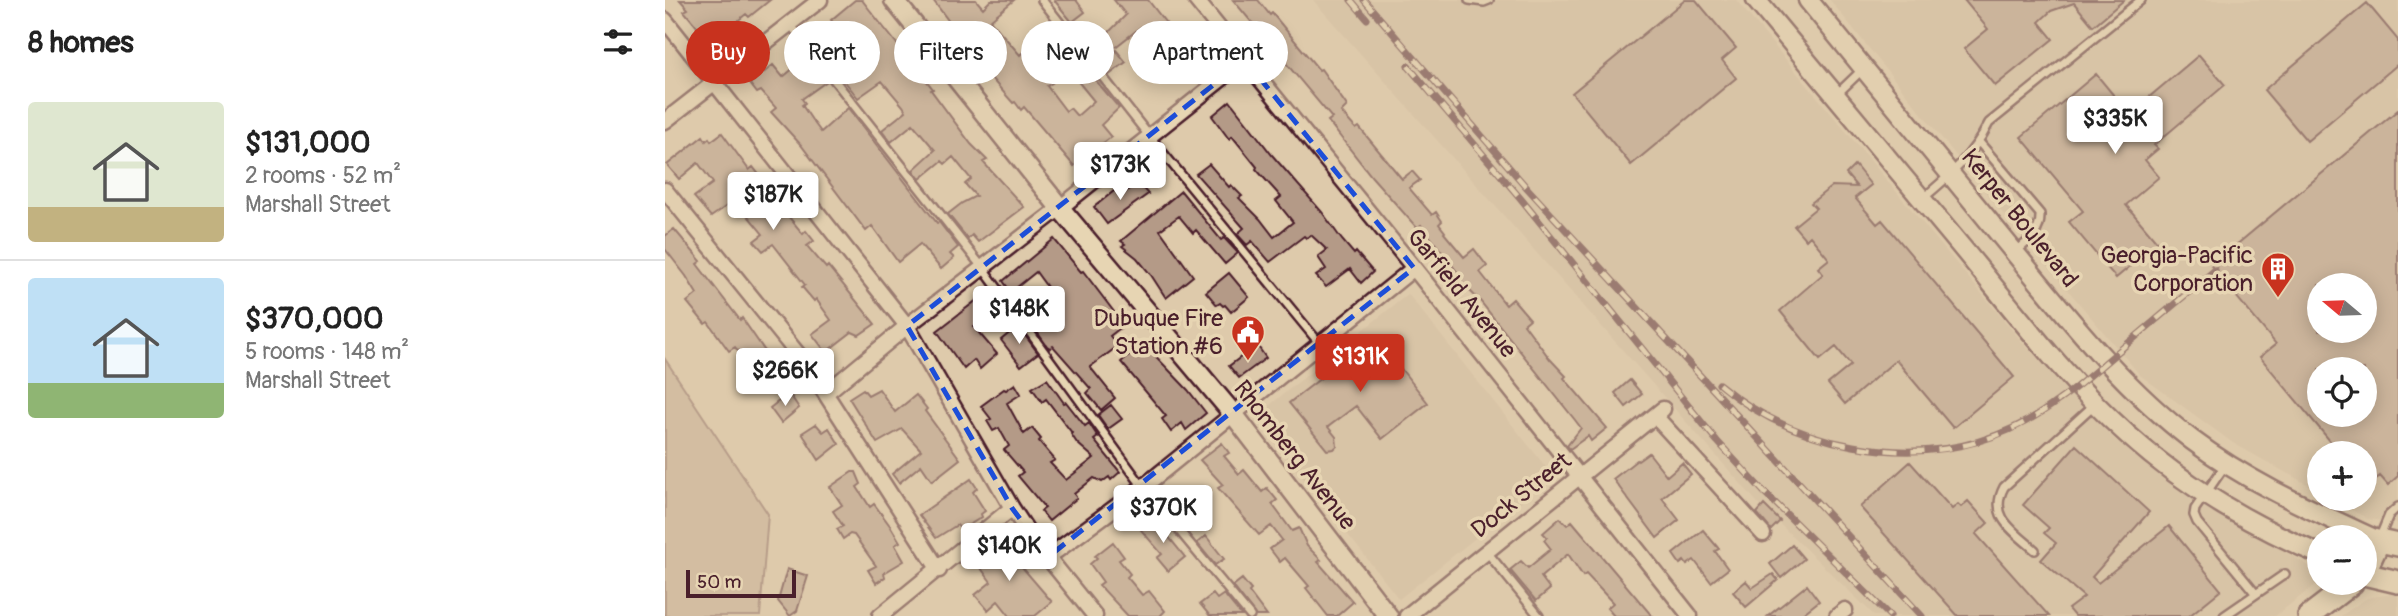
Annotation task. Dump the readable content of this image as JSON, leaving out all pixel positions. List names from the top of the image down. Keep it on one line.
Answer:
{"streets":{"street":["Kerper Boulevard","Garfield Avenue","Rhomberg Avenue","Dock Street"]},"crossings":[["Garfield Avenue","Dock Street"]],"places":{"building":["Georgia-Pacific Corporation"],"public building":["Dubuque Fire Station #6"]},"scale_bar":"50 m","north":"left","page":{"heading":"8 homes","chip":["Buy","Rent","Filters","New","Apartment"],"list":[{"name":"$131,000","note":"2 rooms · 52 m² · Marshall Street"},{"name":"$370,000","note":"5 rooms · 148 m² · Marshall Street"}],"price":["$335K","$173K","$187K","$148K","$131K","$266K","$370K","$140K"],"map_buttons":["+","−"],"scale":"50 m"}}
